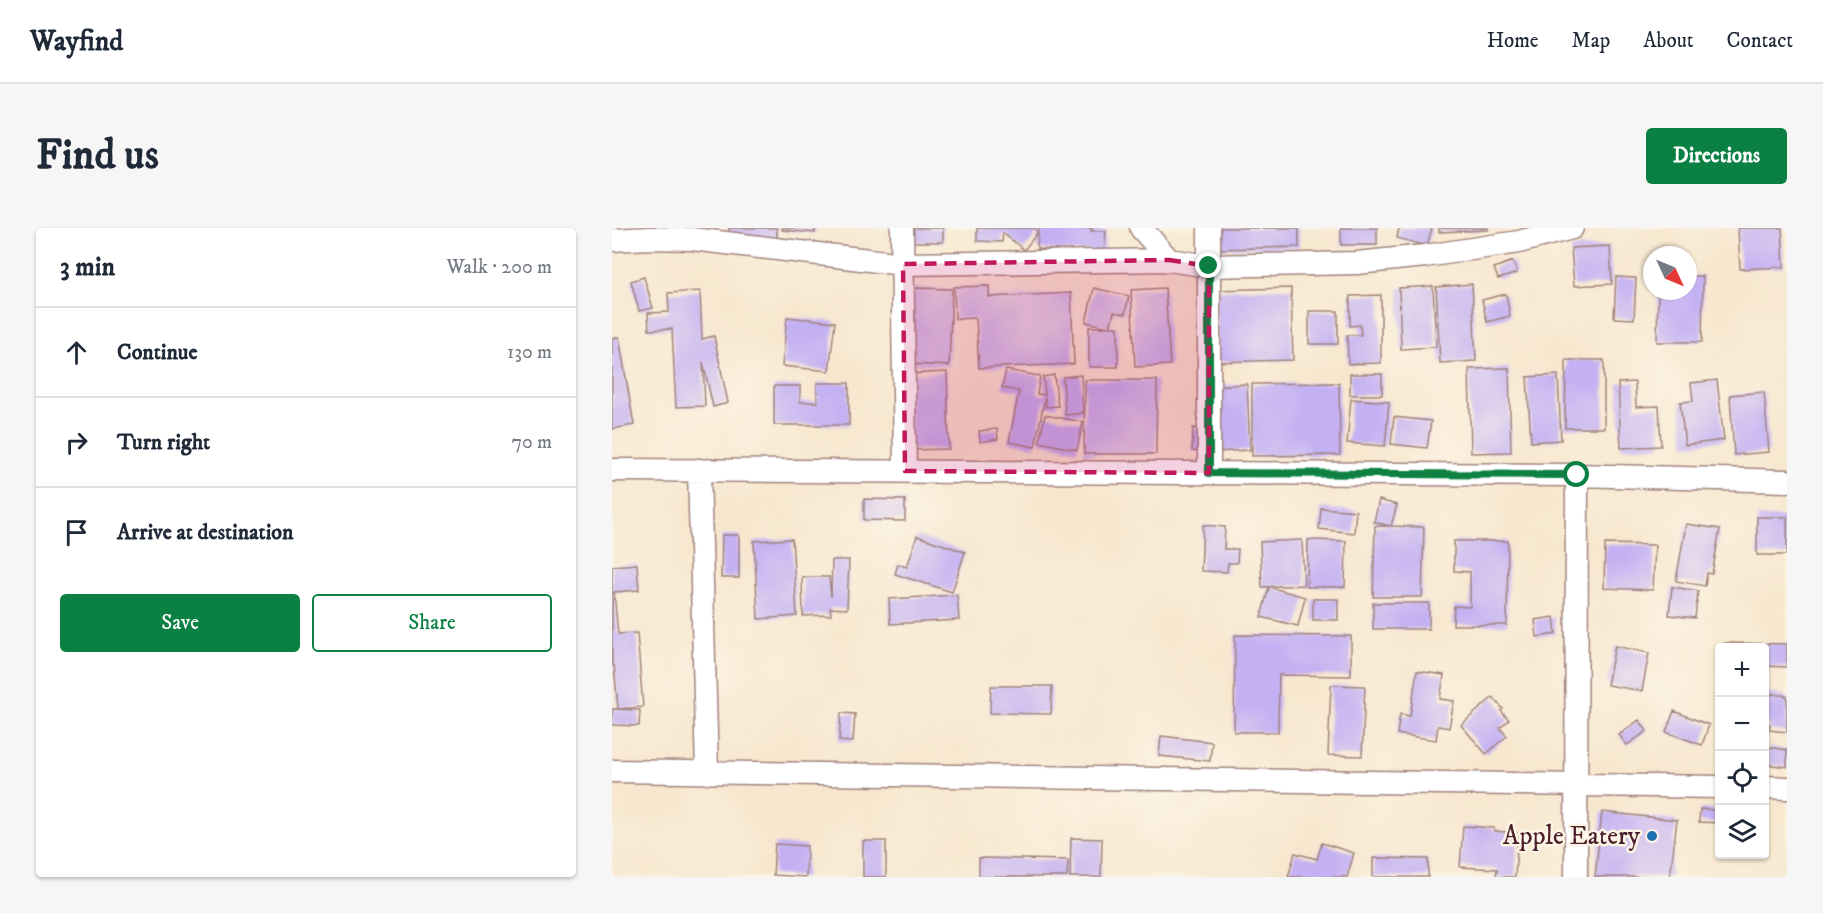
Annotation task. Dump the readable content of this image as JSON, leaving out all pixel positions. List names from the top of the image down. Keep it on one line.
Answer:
{"places":["Apple Eatery"],"north":"bottom right","page":{"header":"Wayfind","nav":["Home","Map","About","Contact"],"buttons":["Directions",["Save","Share"]],"title":"Find us","heading":["3 min","Walk · 200 m"],"list":[["Continue","130 m"],["Turn right","70 m"],"Arrive at destination"],"map_buttons":["+","−"]}}
